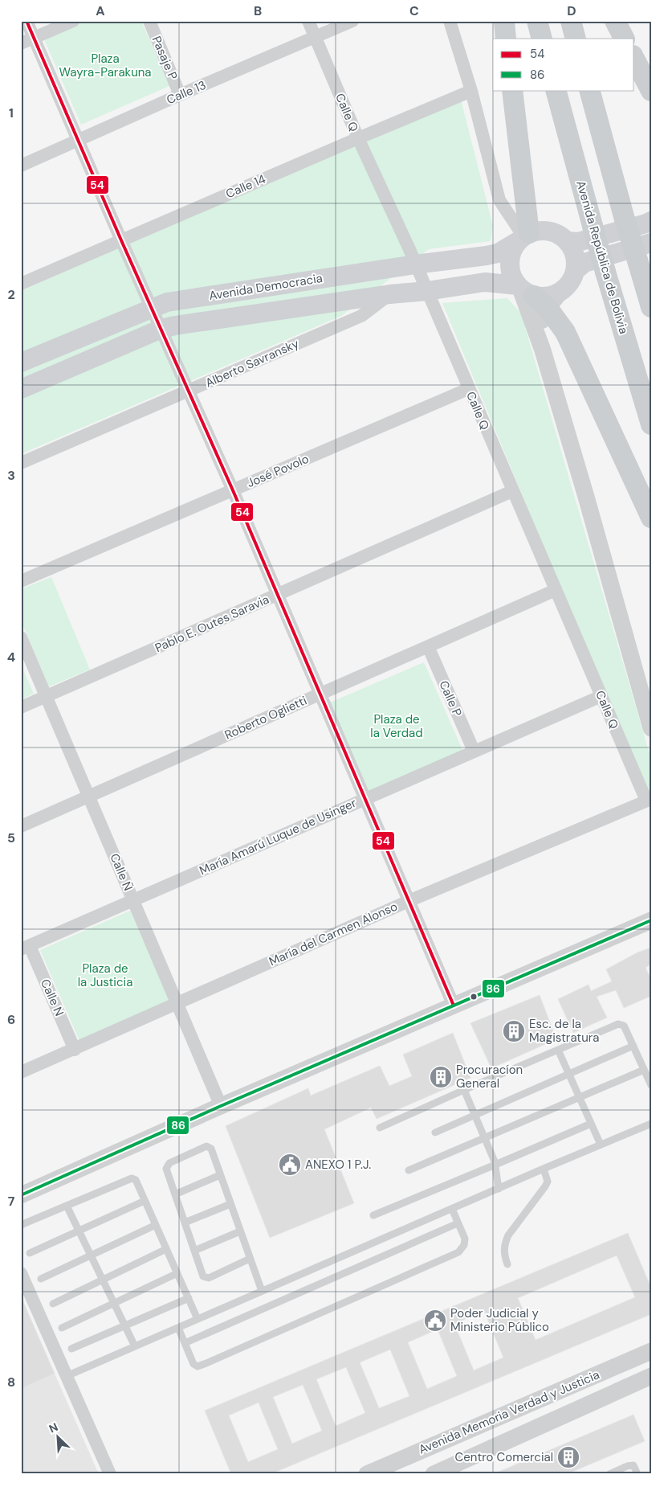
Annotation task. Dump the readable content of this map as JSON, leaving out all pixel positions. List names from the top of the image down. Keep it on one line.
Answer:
{"streets":{"main road":["Avenida República de Bolivia","Avenida Democracia"],"street":["Pasaje P","Calle 13","Calle Q","Calle 14","Alberto Savransky","José Povolo","Pablo E. Outes Saravia","Calle P","Roberto Oglietti","María Amarú Luque de Usinger","Calle Ñ","María del Carmen Alonso","Calle N","Avenida Memoria Verdad y Justicia"]},"crossings":[["Pasaje P","Calle 13"],["Calle 13","Calle Q"],["Calle Q","Calle 14"],["Calle Q","Avenida Democracia"],["Calle Q","José Povolo"],["Calle Q","Pablo E. Outes Saravia"],["Calle Q","Roberto Oglietti"],["Calle Q","María Amarú Luque de Usinger"],["Calle Q","María del Carmen Alonso"],["Avenida Democracia","Alberto Savransky"],["Pablo E. Outes Saravia","Calle Ñ"],["Calle P","Roberto Oglietti"],["Calle P","María Amarú Luque de Usinger"],["Roberto Oglietti","Calle Ñ"],["María Amarú Luque de Usinger","Calle Ñ"],["María Amarú Luque de Usinger","Calle N"],["Calle Ñ","María del Carmen Alonso"],["María del Carmen Alonso","Calle N"]],"parks":["Plaza Wayra-Parakuna","Plaza de la Verdad","Plaza de la Justicia"],"places":{"building":["Esc. de la Magistratura","Procuracíon General","Centro Comercial"],"public building":["ANEXO 1 P.J.","Poder Judicial y Ministerio Público"]},"lines":["transit line 54","transit line 86"],"legend":["54","86"],"north":"top left","grid":{"columns":["A","B","C","D"],"rows":["1","2","3","4","5","6","7","8"]}}
